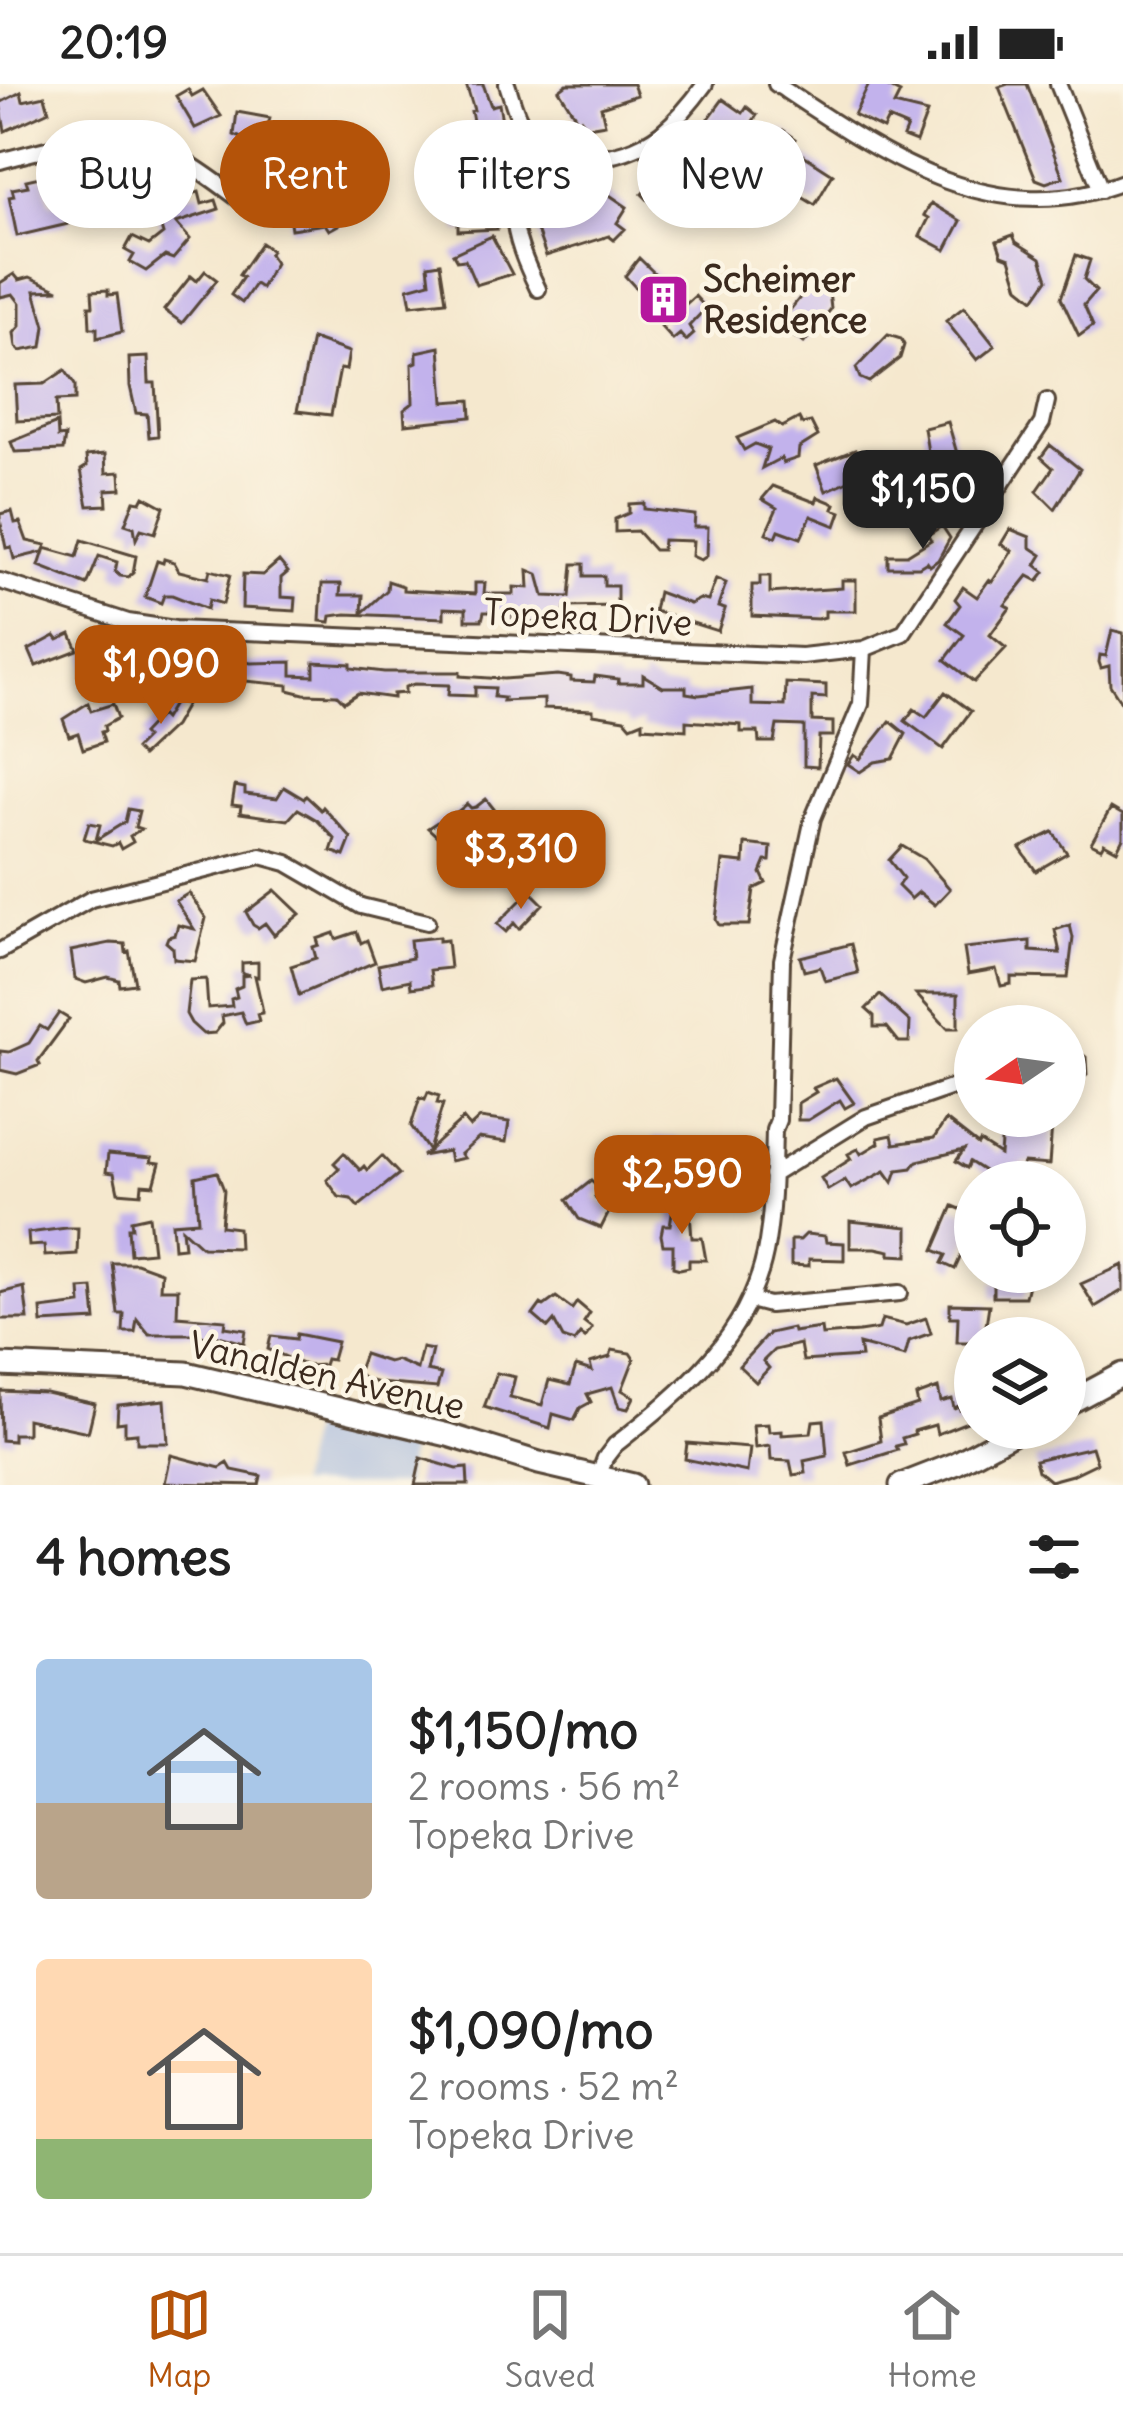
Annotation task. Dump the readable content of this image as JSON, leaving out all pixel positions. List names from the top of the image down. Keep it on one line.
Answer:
{"streets":{"main road":["Vanalden Avenue"],"street":["Topeka Drive"]},"places":{"building":["Scheimer Residence"]},"north":"left","page":{"status":"20:19","chip":["Buy","Rent","Filters","New"],"price":["$1,150","$1,090","$3,310","$2,590"],"heading":"4 homes","list":[{"name":"$1,150/mo","note":"2 rooms · 56 m² · Topeka Drive"},{"name":"$1,090/mo","note":"2 rooms · 52 m² · Topeka Drive"}],"tabs":["Map","Saved","Home"]}}
